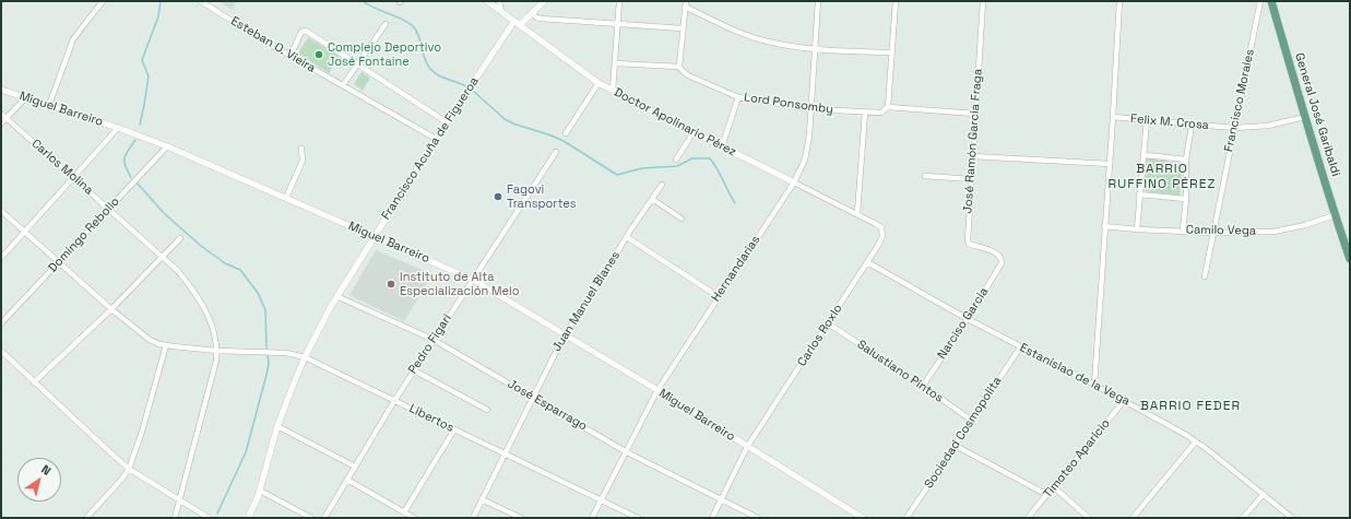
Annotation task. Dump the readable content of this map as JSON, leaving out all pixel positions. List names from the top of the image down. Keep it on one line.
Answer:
{"streets":{"main road":["General José Garibaldi"],"street":["Esteban O. Vieira","Francisco Morales","Lord Ponsomby","Miguel Barreiro","Doctor Apolinario Pérez","Felix M. Crosa","José Ramón Garcia Fraga","Francisco Acuña de Figueroa","Carlos Molina","Camilo Vega","Domingo Rebollo","Hernandarias","Juan Manuel Blanes","Narciso Garcia","Carlos Roxlo","Pedro Figari","Salustiano Pintos","Estanislao de la Vega","José Esparrago","Libertos","Sociedad Cosmopolita","Timoteo Aparicio"]},"crossings":[["Esteban O. Vieira","Francisco Acuña de Figueroa"],["Francisco Morales","Felix M. Crosa"],["Francisco Morales","Camilo Vega"],["Lord Ponsomby","José Ramón Garcia Fraga"],["Lord Ponsomby","Hernandarias"],["Miguel Barreiro","Francisco Acuña de Figueroa"],["Miguel Barreiro","Domingo Rebollo"],["Miguel Barreiro","Hernandarias"],["Miguel Barreiro","Juan Manuel Blanes"],["Miguel Barreiro","Carlos Roxlo"],["Miguel Barreiro","Pedro Figari"],["General José Garibaldi","Felix M. Crosa"],["General José Garibaldi","Camilo Vega"],["Doctor Apolinario Pérez","Francisco Acuña de Figueroa"],["Doctor Apolinario Pérez","Hernandarias"],["Doctor Apolinario Pérez","Carlos Roxlo"],["José Ramón Garcia Fraga","Narciso Garcia"],["Francisco Acuña de Figueroa","José Esparrago"],["Francisco Acuña de Figueroa","Libertos"],["Carlos Molina","Domingo Rebollo"],["Carlos Molina","Libertos"],["Domingo Rebollo","Libertos"],["Hernandarias","José Esparrago"],["Hernandarias","Libertos"],["Juan Manuel Blanes","José Esparrago"],["Juan Manuel Blanes","Libertos"],["Narciso Garcia","Salustiano Pintos"],["Narciso Garcia","Estanislao de la Vega"],["Carlos Roxlo","Salustiano Pintos"],["Carlos Roxlo","Estanislao de la Vega"],["Carlos Roxlo","José Esparrago"],["Pedro Figari","José Esparrago"],["Pedro Figari","Libertos"],["Salustiano Pintos","Sociedad Cosmopolita"],["Estanislao de la Vega","Sociedad Cosmopolita"],["Estanislao de la Vega","Timoteo Aparicio"]],"districts":["BARRIO RUFFINO PÉREZ","BARRIO FEDER"],"places":["Complejo Deportivo José Fontaine","Fagovi Transportes","Instituto de Alta Especialización Melo"],"north":"top right"}
